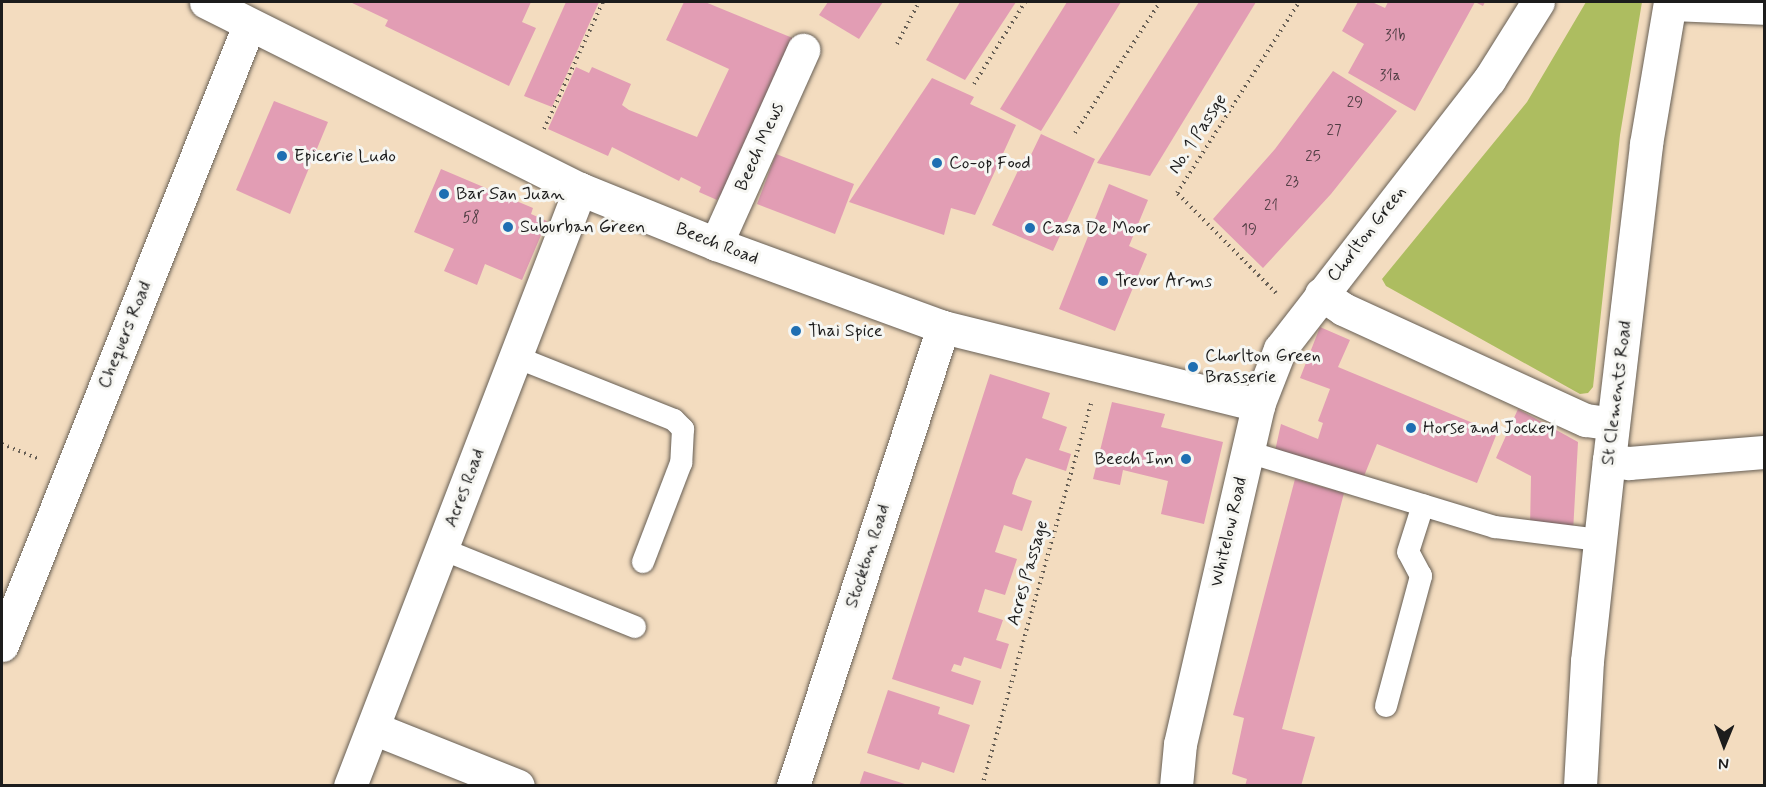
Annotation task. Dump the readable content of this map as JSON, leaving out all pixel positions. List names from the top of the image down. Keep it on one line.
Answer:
{"streets":{"street":["Beech Mews","Chorlton Green","Beech Road","Chequers Road","St Clements Road","Acres Road","Whitelow Road","Stockton Road"],"path":["No. 1 Passge","Acres Passage"]},"crossings":[["No. 1 Passge","Chorlton Green"],["No. 1 Passge","Whitelow Road"],["Beech Mews","Beech Road"],["Chorlton Green","St Clements Road"],["Chorlton Green","Whitelow Road"],["Beech Road","Chequers Road"],["Beech Road","Acres Road"],["Beech Road","Whitelow Road"],["Beech Road","Stockton Road"],["Beech Road","Acres Passage"]],"places":["Epicerie Ludo","Co-op Food","Bar San Juan","Suburban Green","Casa De Moor","Trevor Arms","Thai Spice","Chorlton Green Brasserie","Horse and Jockey","Beech Inn"],"house_numbers":["31b","31a","29","27","25","23","21","58","19"],"north":"bottom"}
